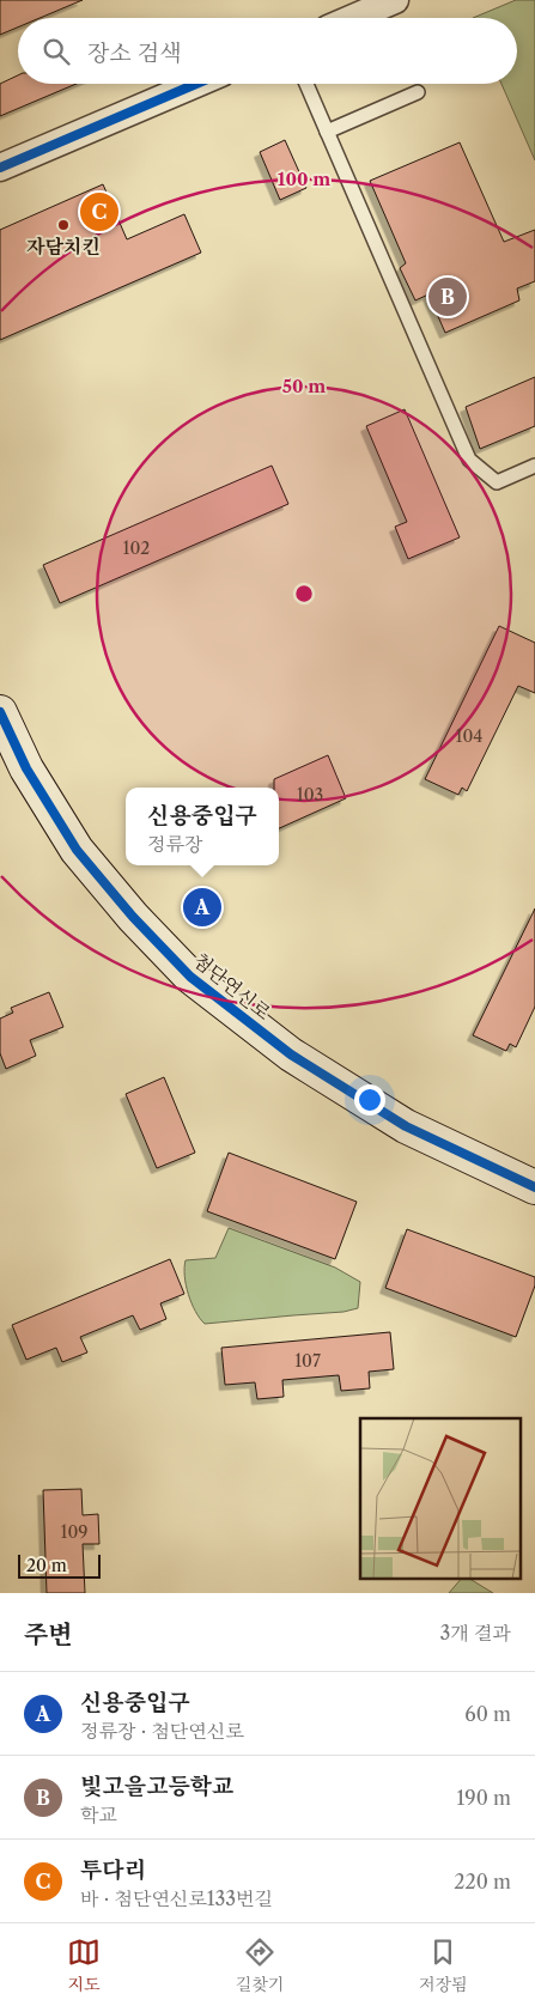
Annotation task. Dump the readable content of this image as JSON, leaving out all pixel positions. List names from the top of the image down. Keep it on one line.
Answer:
{"streets":{"street":["첨단연신로"]},"places":["자담치킨"],"house_numbers":["102","104","103","107","109"],"scale_bar":"20 m","page":{"search":"장소 검색","pins":["C","B","A"],"popup":["신용중입구","정류장"],"scale":"20 m","heading":["주변","3개 결과"],"list":[{"mark":"A","name":"신용중입구","note":"정류장 · 첨단연신로","value":"60 m"},{"mark":"B","name":"빛고을고등학교","note":"학교","value":"190 m"},{"mark":"C","name":"투다리","note":"바 · 첨단연신로133번길","value":"220 m"}],"nav":["지도","길찾기","저장됨"]},"rings":["100 m","50 m"]}
